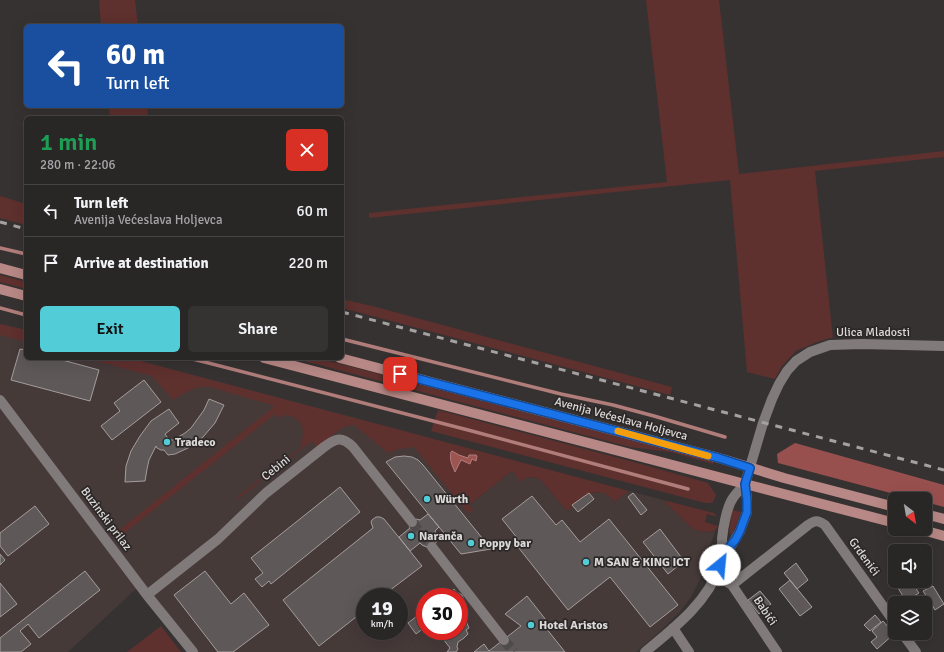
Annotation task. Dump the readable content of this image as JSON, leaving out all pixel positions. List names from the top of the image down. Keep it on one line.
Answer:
{"streets":{"main road":["Avenija Većeslava Holjevca"],"street":["Ulica Mladosti","Cebini","Buzinski prilaz","Grdenići","Babići"]},"crossings":[["Ulica Mladosti","Avenija Većeslava Holjevca"],["Cebini","Buzinski prilaz"],["Grdenići","Babići"]],"places":["Tradeco","Würth","Naranča","Poppy bar","M SAN & KING ICT","Hotel Aristos"],"north":"bottom right","page":{"turn":["60 m","Turn left"],"heading":["1 min","280 m · 22:06"],"list":[{"name":"Turn left","note":"Avenija Većeslava Holjevca","value":"60 m"},{"name":"Arrive at destination","value":"220 m"}],"buttons":["Exit","Share"],"speed":"19 km/h","limit":"30"}}
